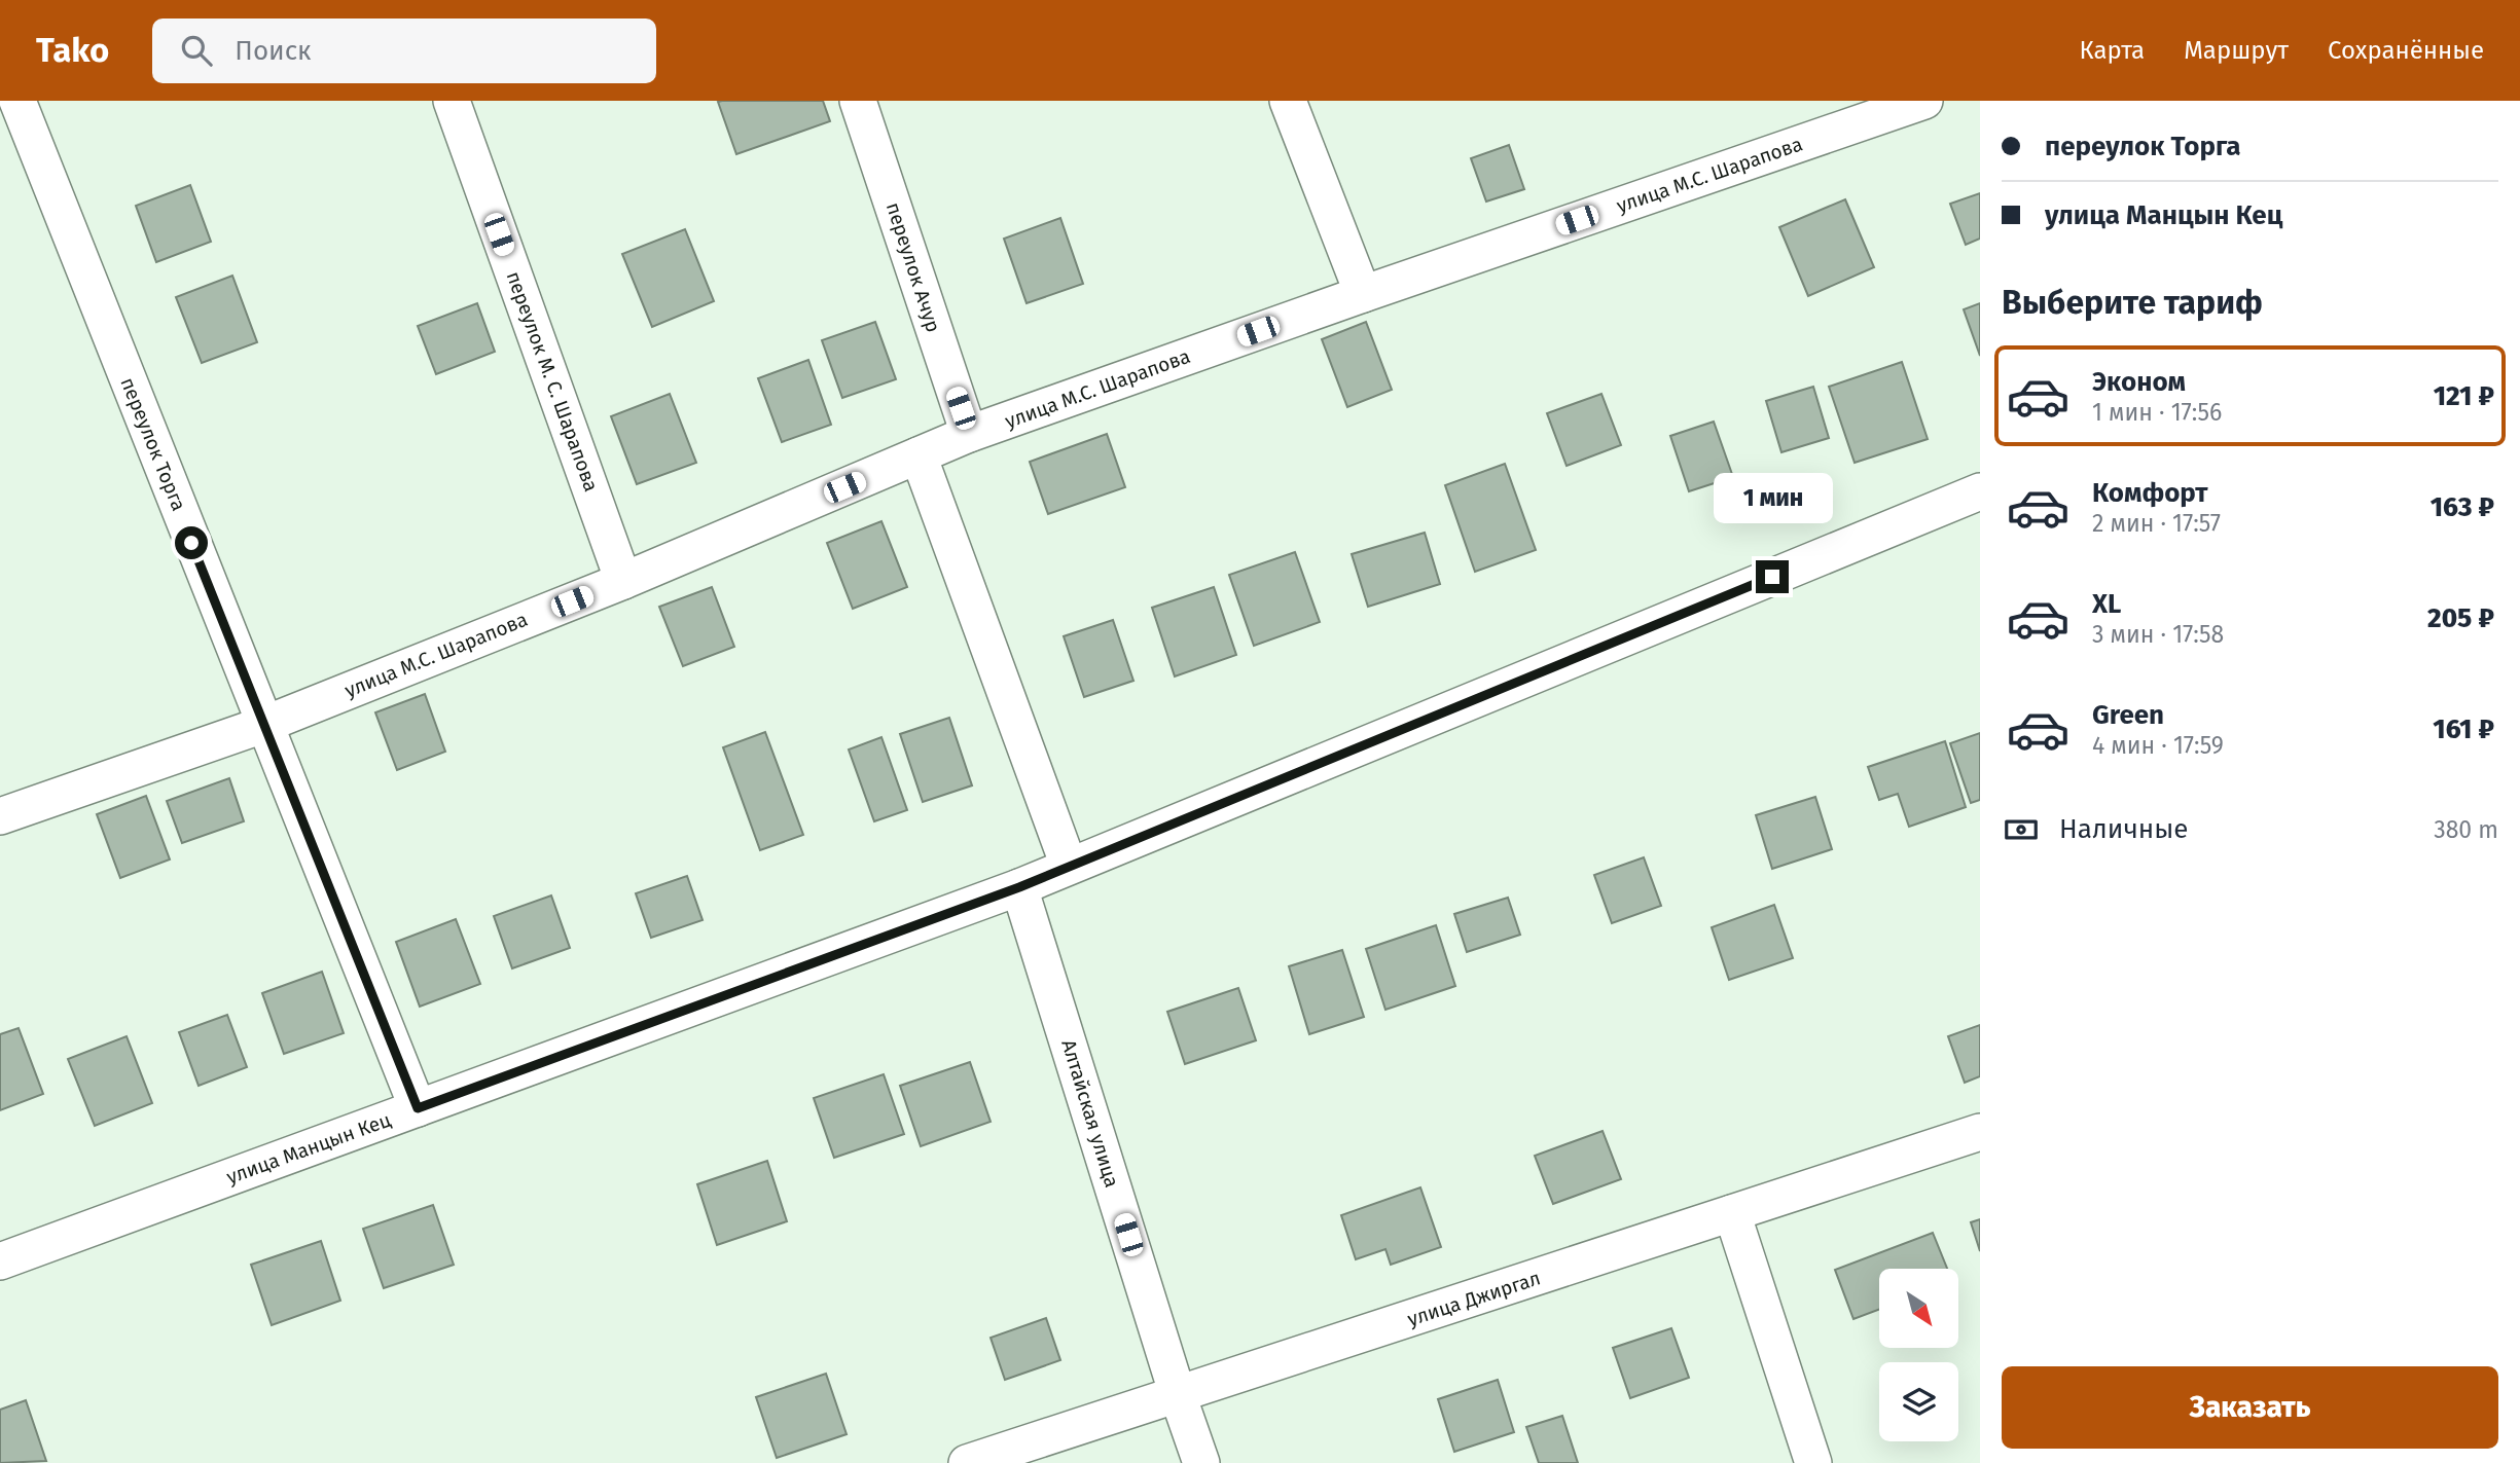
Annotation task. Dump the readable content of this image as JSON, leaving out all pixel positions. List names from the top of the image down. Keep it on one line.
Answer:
{"streets":{"street":["улица М.С. Шарапова","переулок Ачур","переулок М. С. Шарапова","переулок Торга","Алтайская улица","улица Манцын Кец","улица Джиргал"]},"crossings":[["улица М.С. Шарапова","переулок Ачур"],["улица М.С. Шарапова","переулок М. С. Шарапова"],["улица М.С. Шарапова","переулок Торга"],["переулок Торга","улица Манцын Кец"],["Алтайская улица","улица Манцын Кец"],["Алтайская улица","улица Джиргал"]],"north":"bottom right","page":{"header":"Tako","search":"Поиск","nav":["Карта","Маршрут","Сохранённые"],"banner":["переулок Торга","улица Манцын Кец"],"heading":"Выберите тариф","list":[{"name":"Эконом","note":"1 мин · 17:56","value":"121 ₽"},{"name":"Комфорт","note":"2 мин · 17:57","value":"163 ₽"},{"name":"XL","note":"3 мин · 17:58","value":"205 ₽"},{"name":"Green","note":"4 мин · 17:59","value":"161 ₽"}],"bubble":"1 мин","pay":["Наличные","380 m"],"buttons":"Заказать"}}
